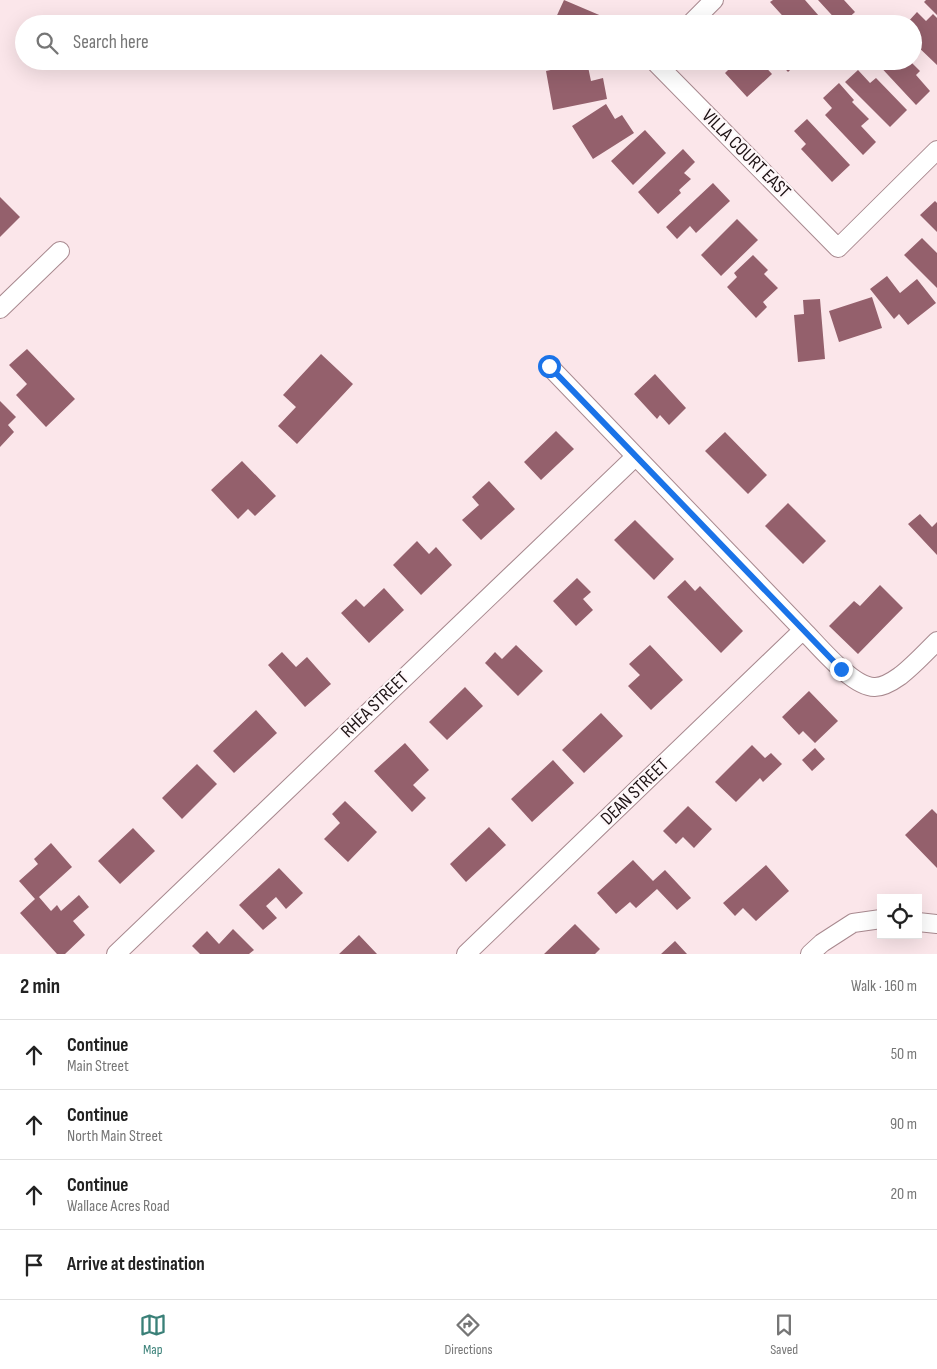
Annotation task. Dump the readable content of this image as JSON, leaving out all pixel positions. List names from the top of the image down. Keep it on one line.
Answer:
{"streets":{"street":["VILLA COURT EAST","RHEA STREET","DEAN STREET"]},"page":{"search":"Search here","heading":["2 min","Walk · 160 m"],"list":[["Continue","Main Street","50 m"],["Continue","North Main Street","90 m"],["Continue","Wallace Acres Road","20 m"],"Arrive at destination"],"nav":["Map","Directions","Saved"]}}
